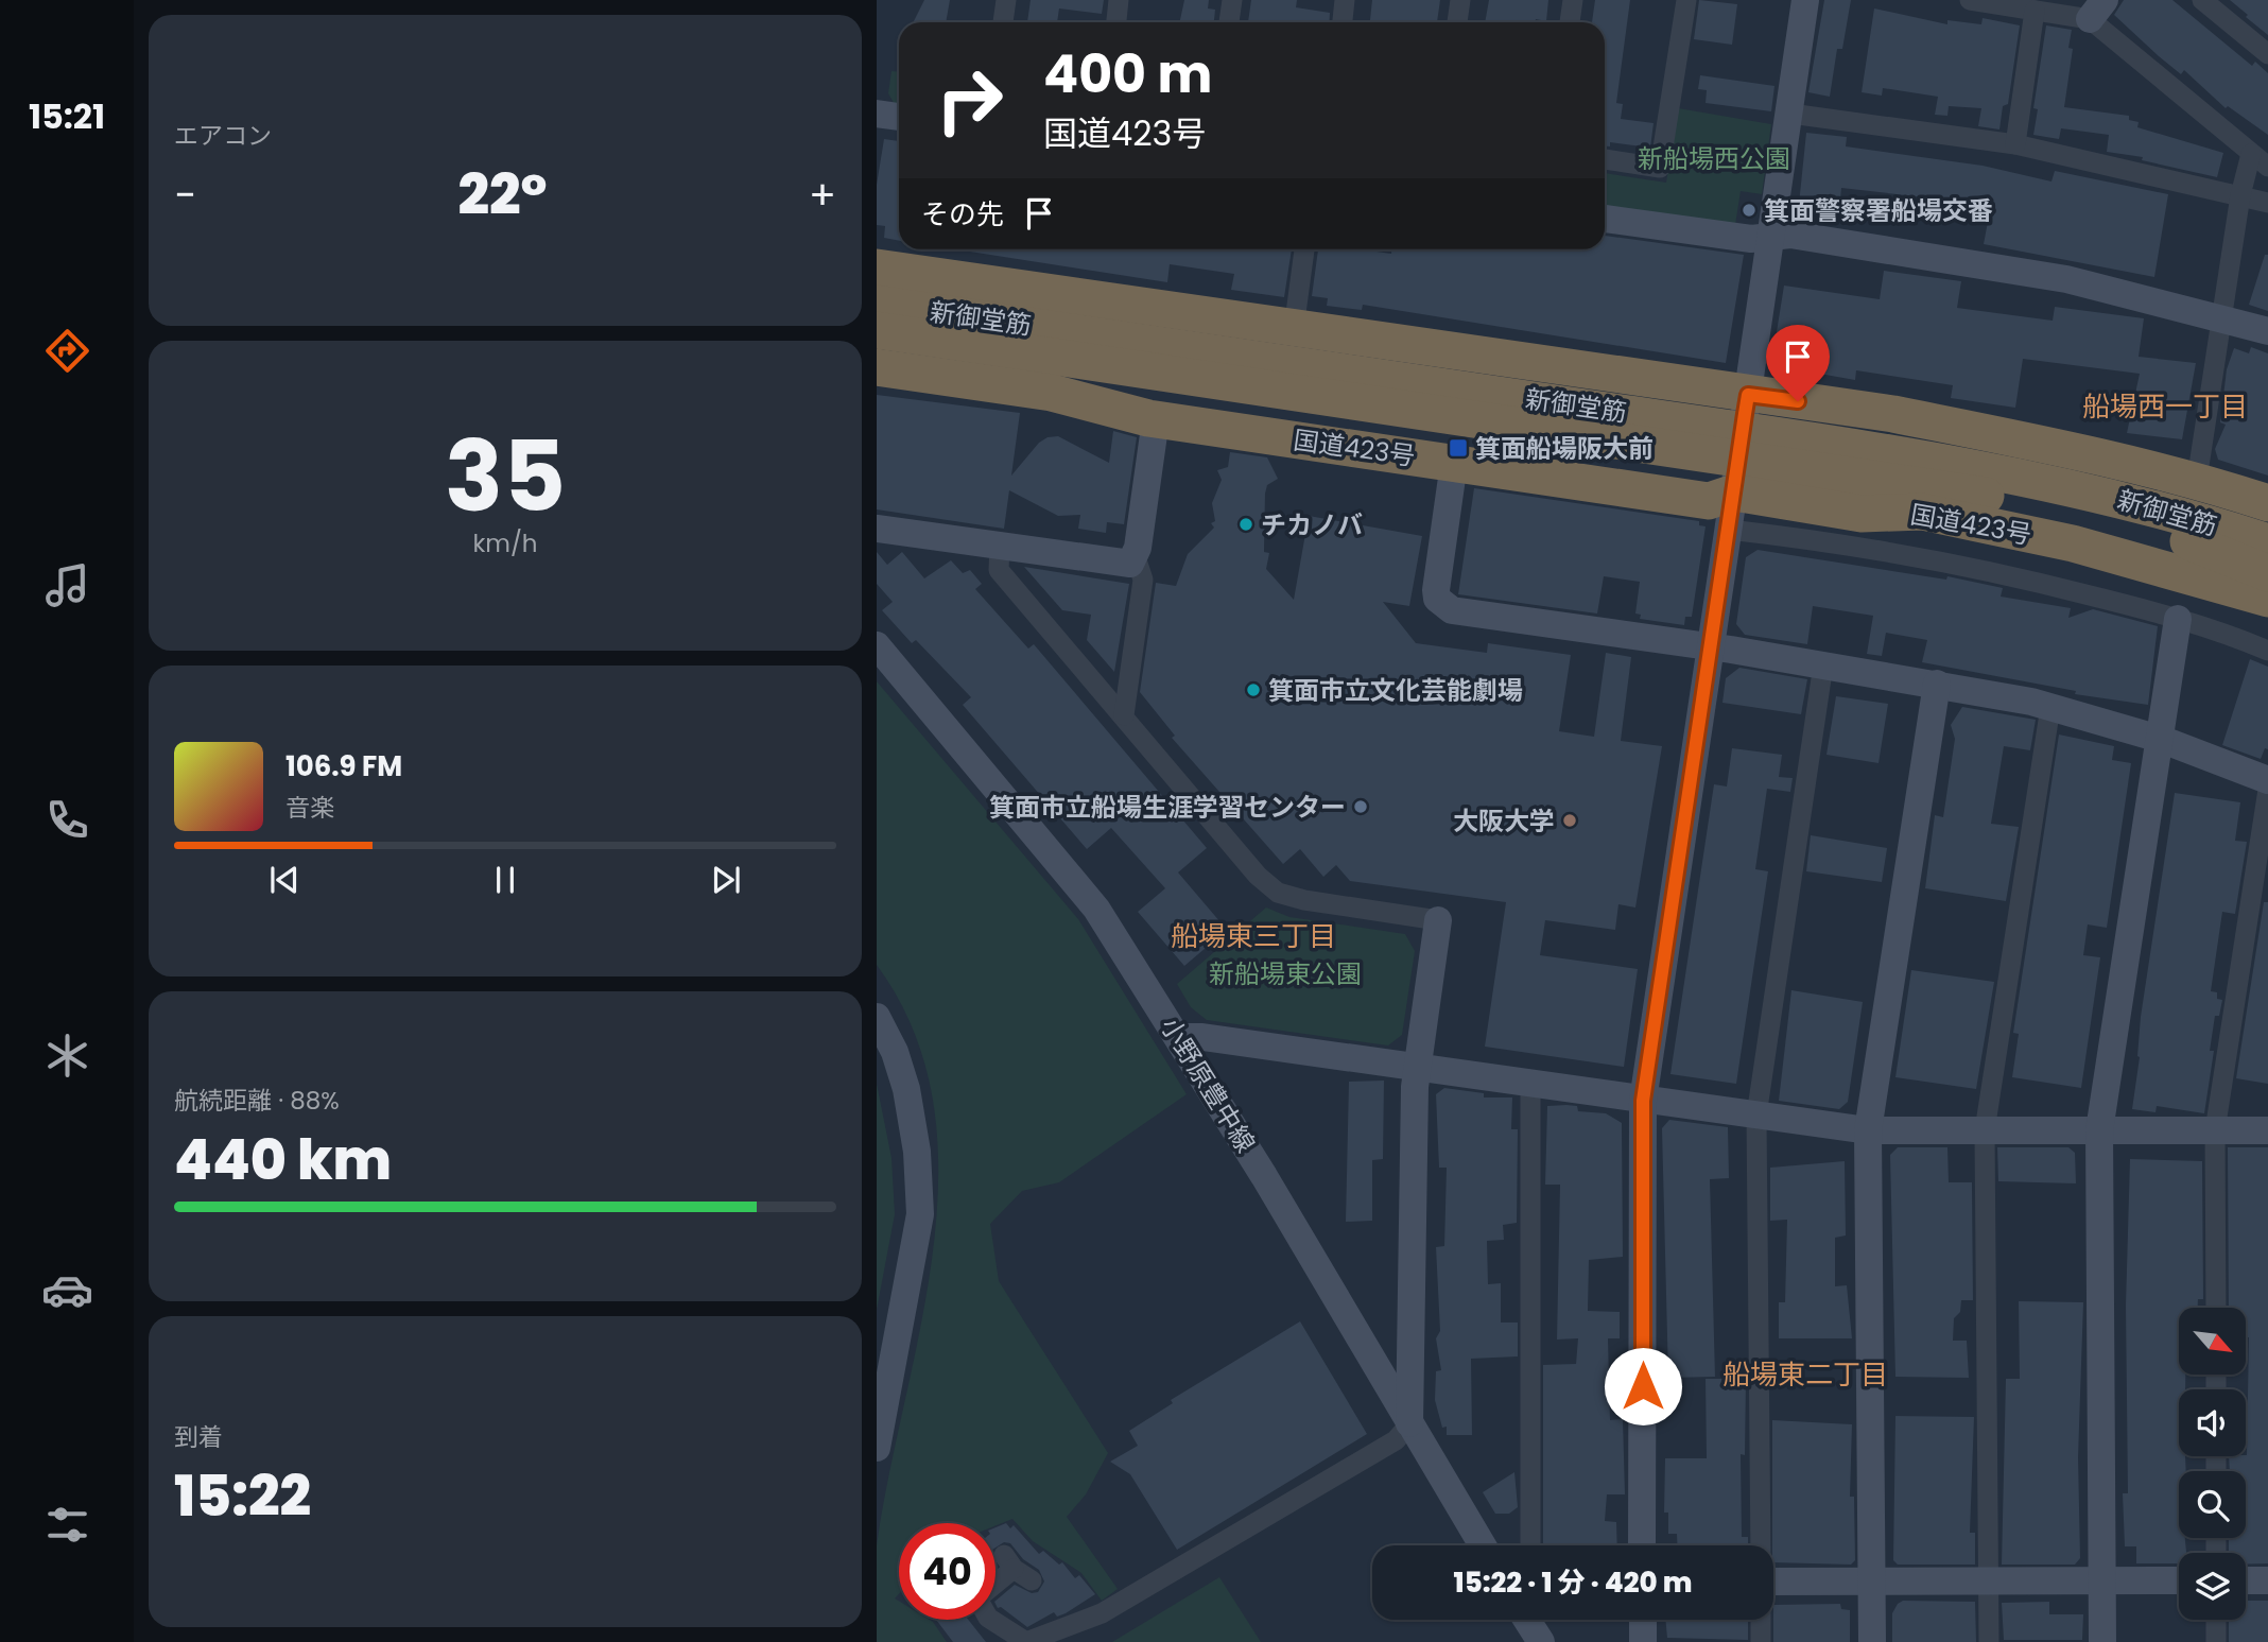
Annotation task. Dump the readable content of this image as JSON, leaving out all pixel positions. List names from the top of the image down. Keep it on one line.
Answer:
{"streets":{"highway":["新御堂筋","国道423号"],"street":["小野原豊中線"]},"districts":["船場西一丁目","船場東三丁目","船場東二丁目"],"parks":["新船場西公園","新船場東公園"],"places":{"other":["箕面警察署船場交番","チカノバ","箕面市立文化芸能劇場","箕面市立船場生涯学習センター","大阪大学"],"transit":["箕面船場阪大前"]},"north":"bottom right","page":{"tabs":"15:21","tile":["エアコン",["35","km/h"],["航続距離 · 88%","440 km"],["到着","15:22"]],"turn":["400 m","国道423号"],"heat":["−","22°","+"],"then":"その先","song":["106.9 FM","音楽"],"limit":"40","trip":"15:22 · 1 分 · 420 m"}}
